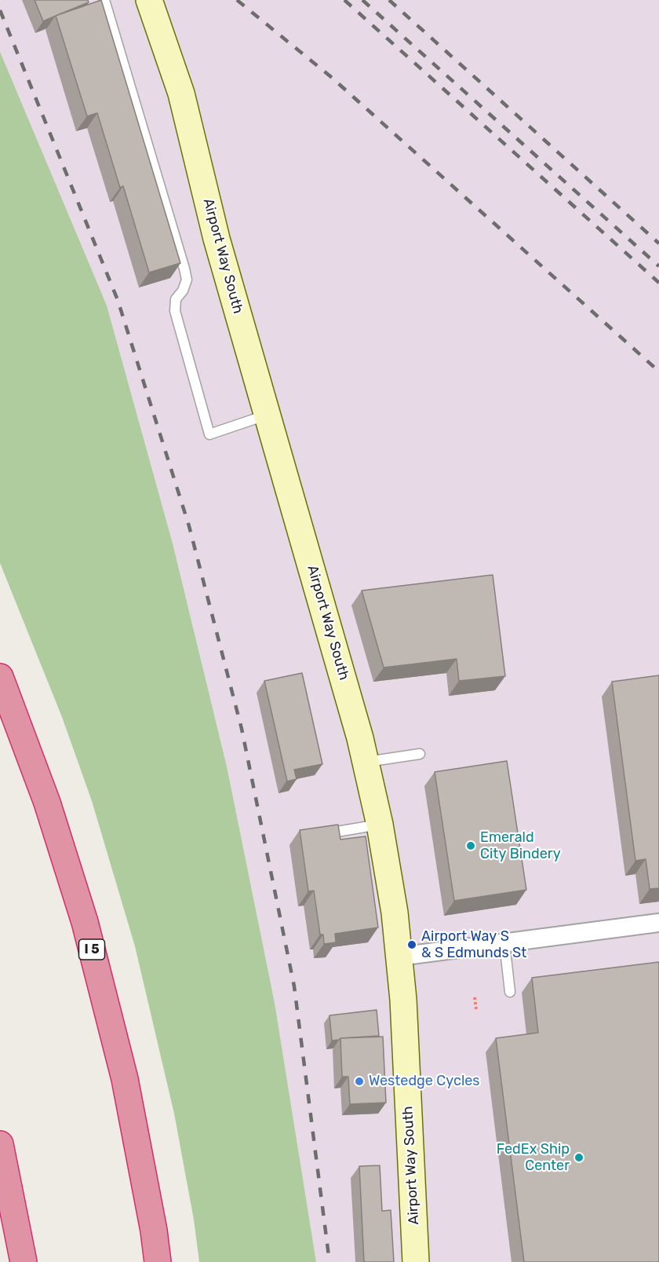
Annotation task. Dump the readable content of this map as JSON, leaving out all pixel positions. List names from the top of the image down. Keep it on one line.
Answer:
{"streets":{"highway":["I 5"],"main road":["Airport Way South"]},"places":["Emerald City Bindery","Airport Way S & S Edmunds St","Westedge Cycles","FedEx Ship Center"]}
